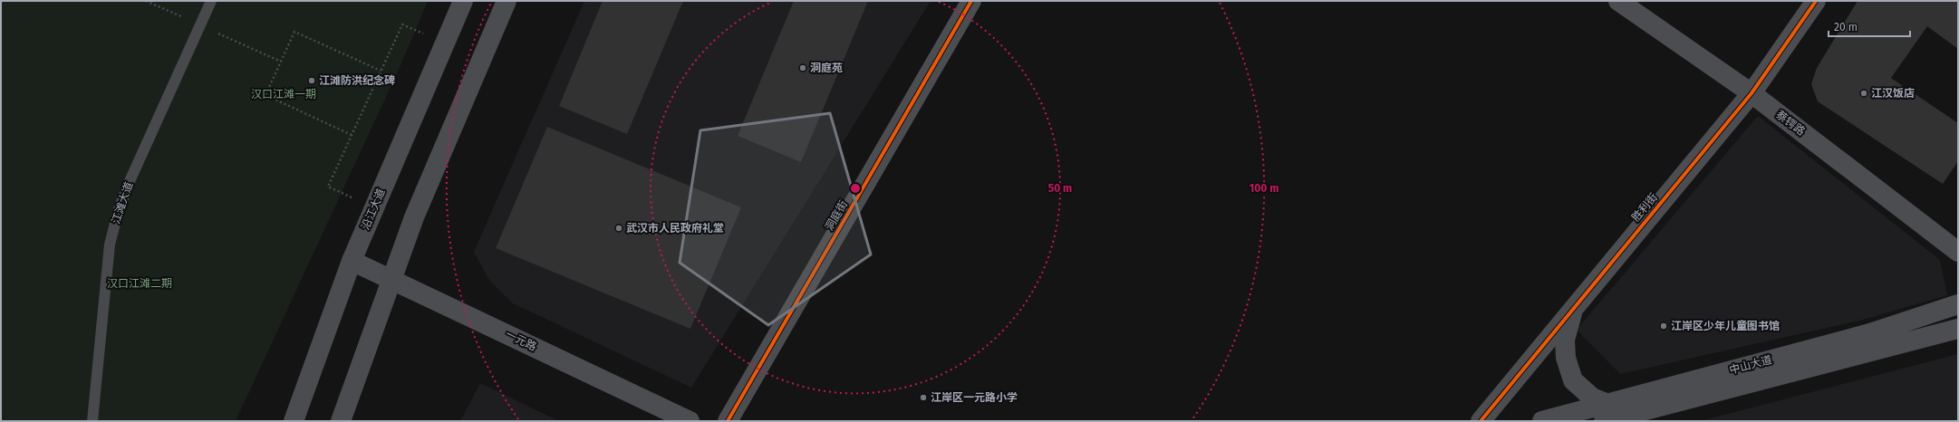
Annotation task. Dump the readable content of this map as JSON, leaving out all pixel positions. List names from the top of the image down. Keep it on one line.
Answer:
{"streets":{"main road":["沿江大道"],"street":["蔡锷路","胜利街","洞庭街","一元路","中山大道"],"lane":["江滩大道"]},"crossings":[["蔡锷路","胜利街"],["沿江大道","一元路"]],"parks":["汉口江滩一期","汉口江滩二期"],"places":["洞庭苑","江滩防洪纪念碑","江汉饭店","武汉市人民政府礼堂","江岸区少年儿童图书馆","江岸区一元路小学"],"scale_bar":"20 m","rings":["50 m","100 m"]}
